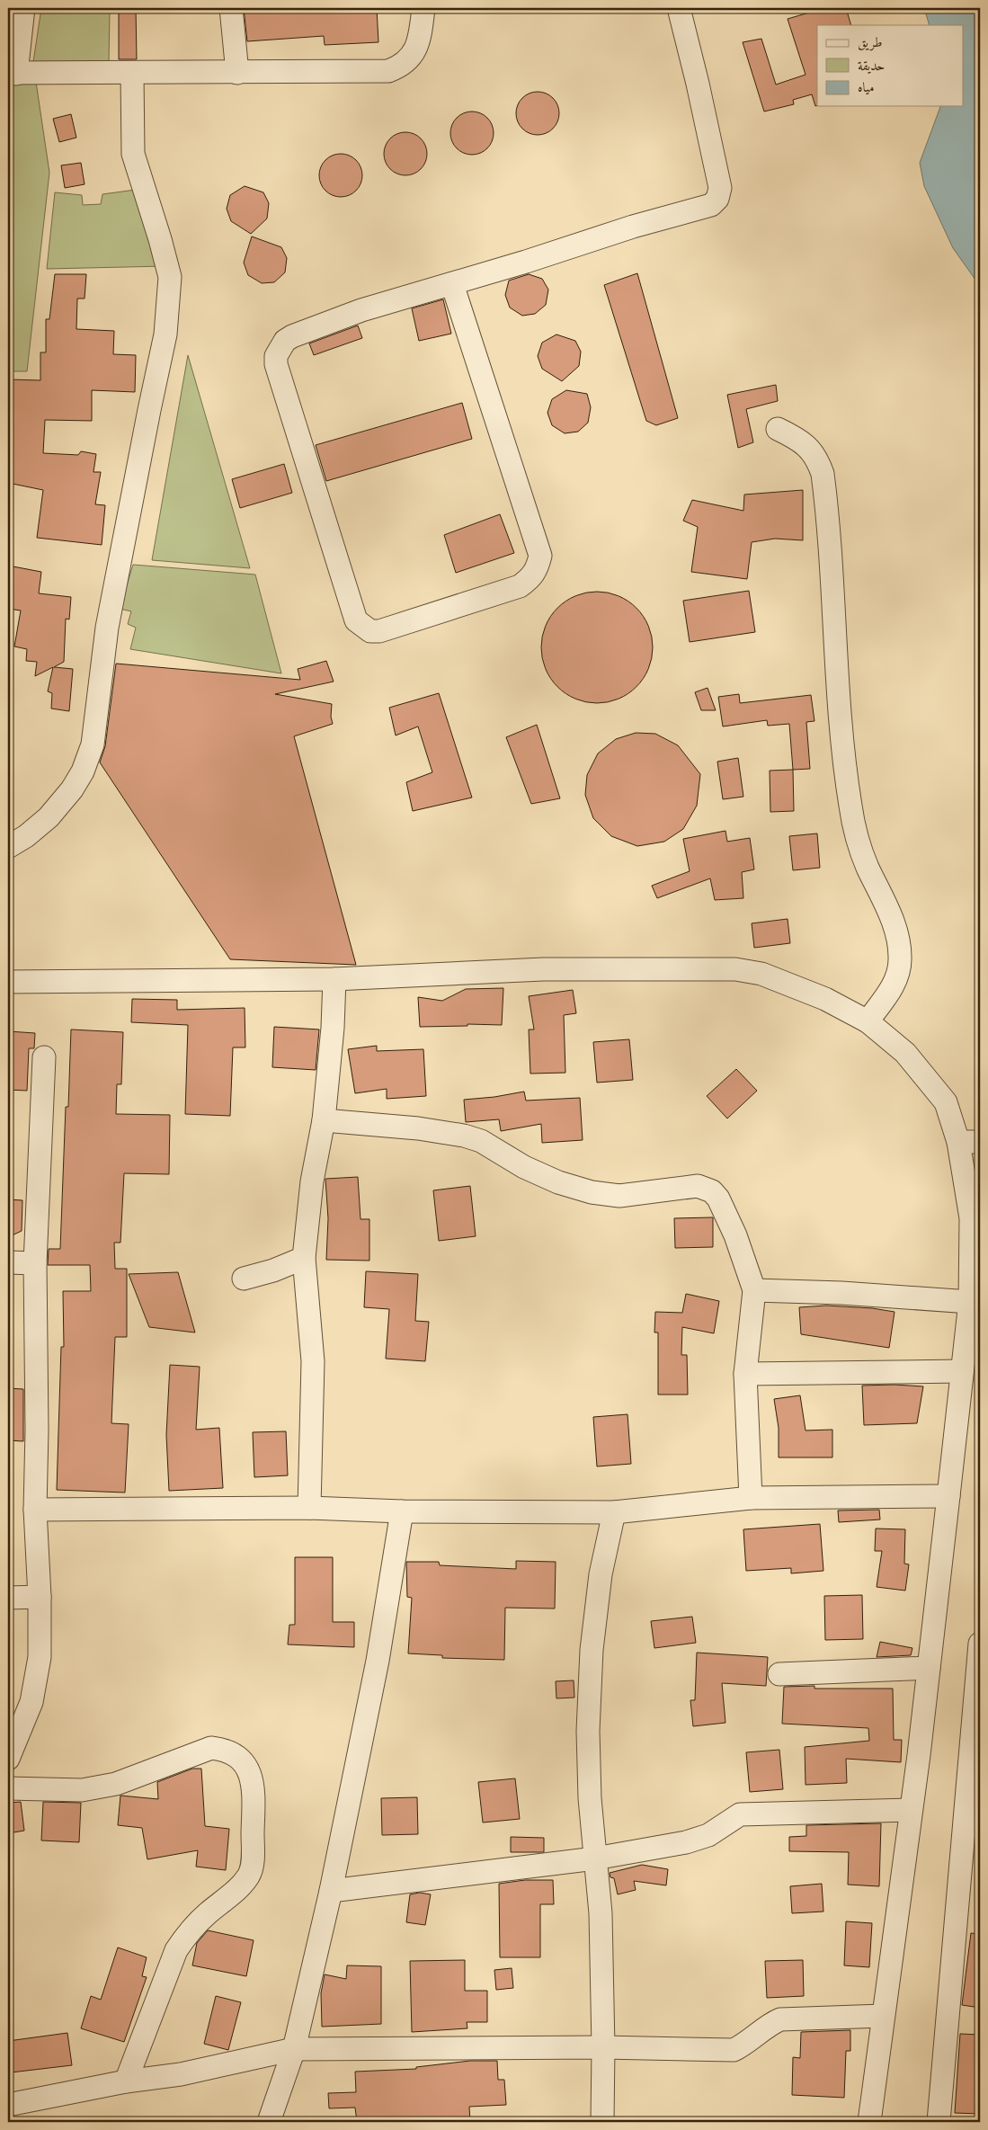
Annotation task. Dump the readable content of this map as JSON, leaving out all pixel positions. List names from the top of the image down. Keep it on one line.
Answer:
{"legend":["طريق","حديقة","مياه"]}
